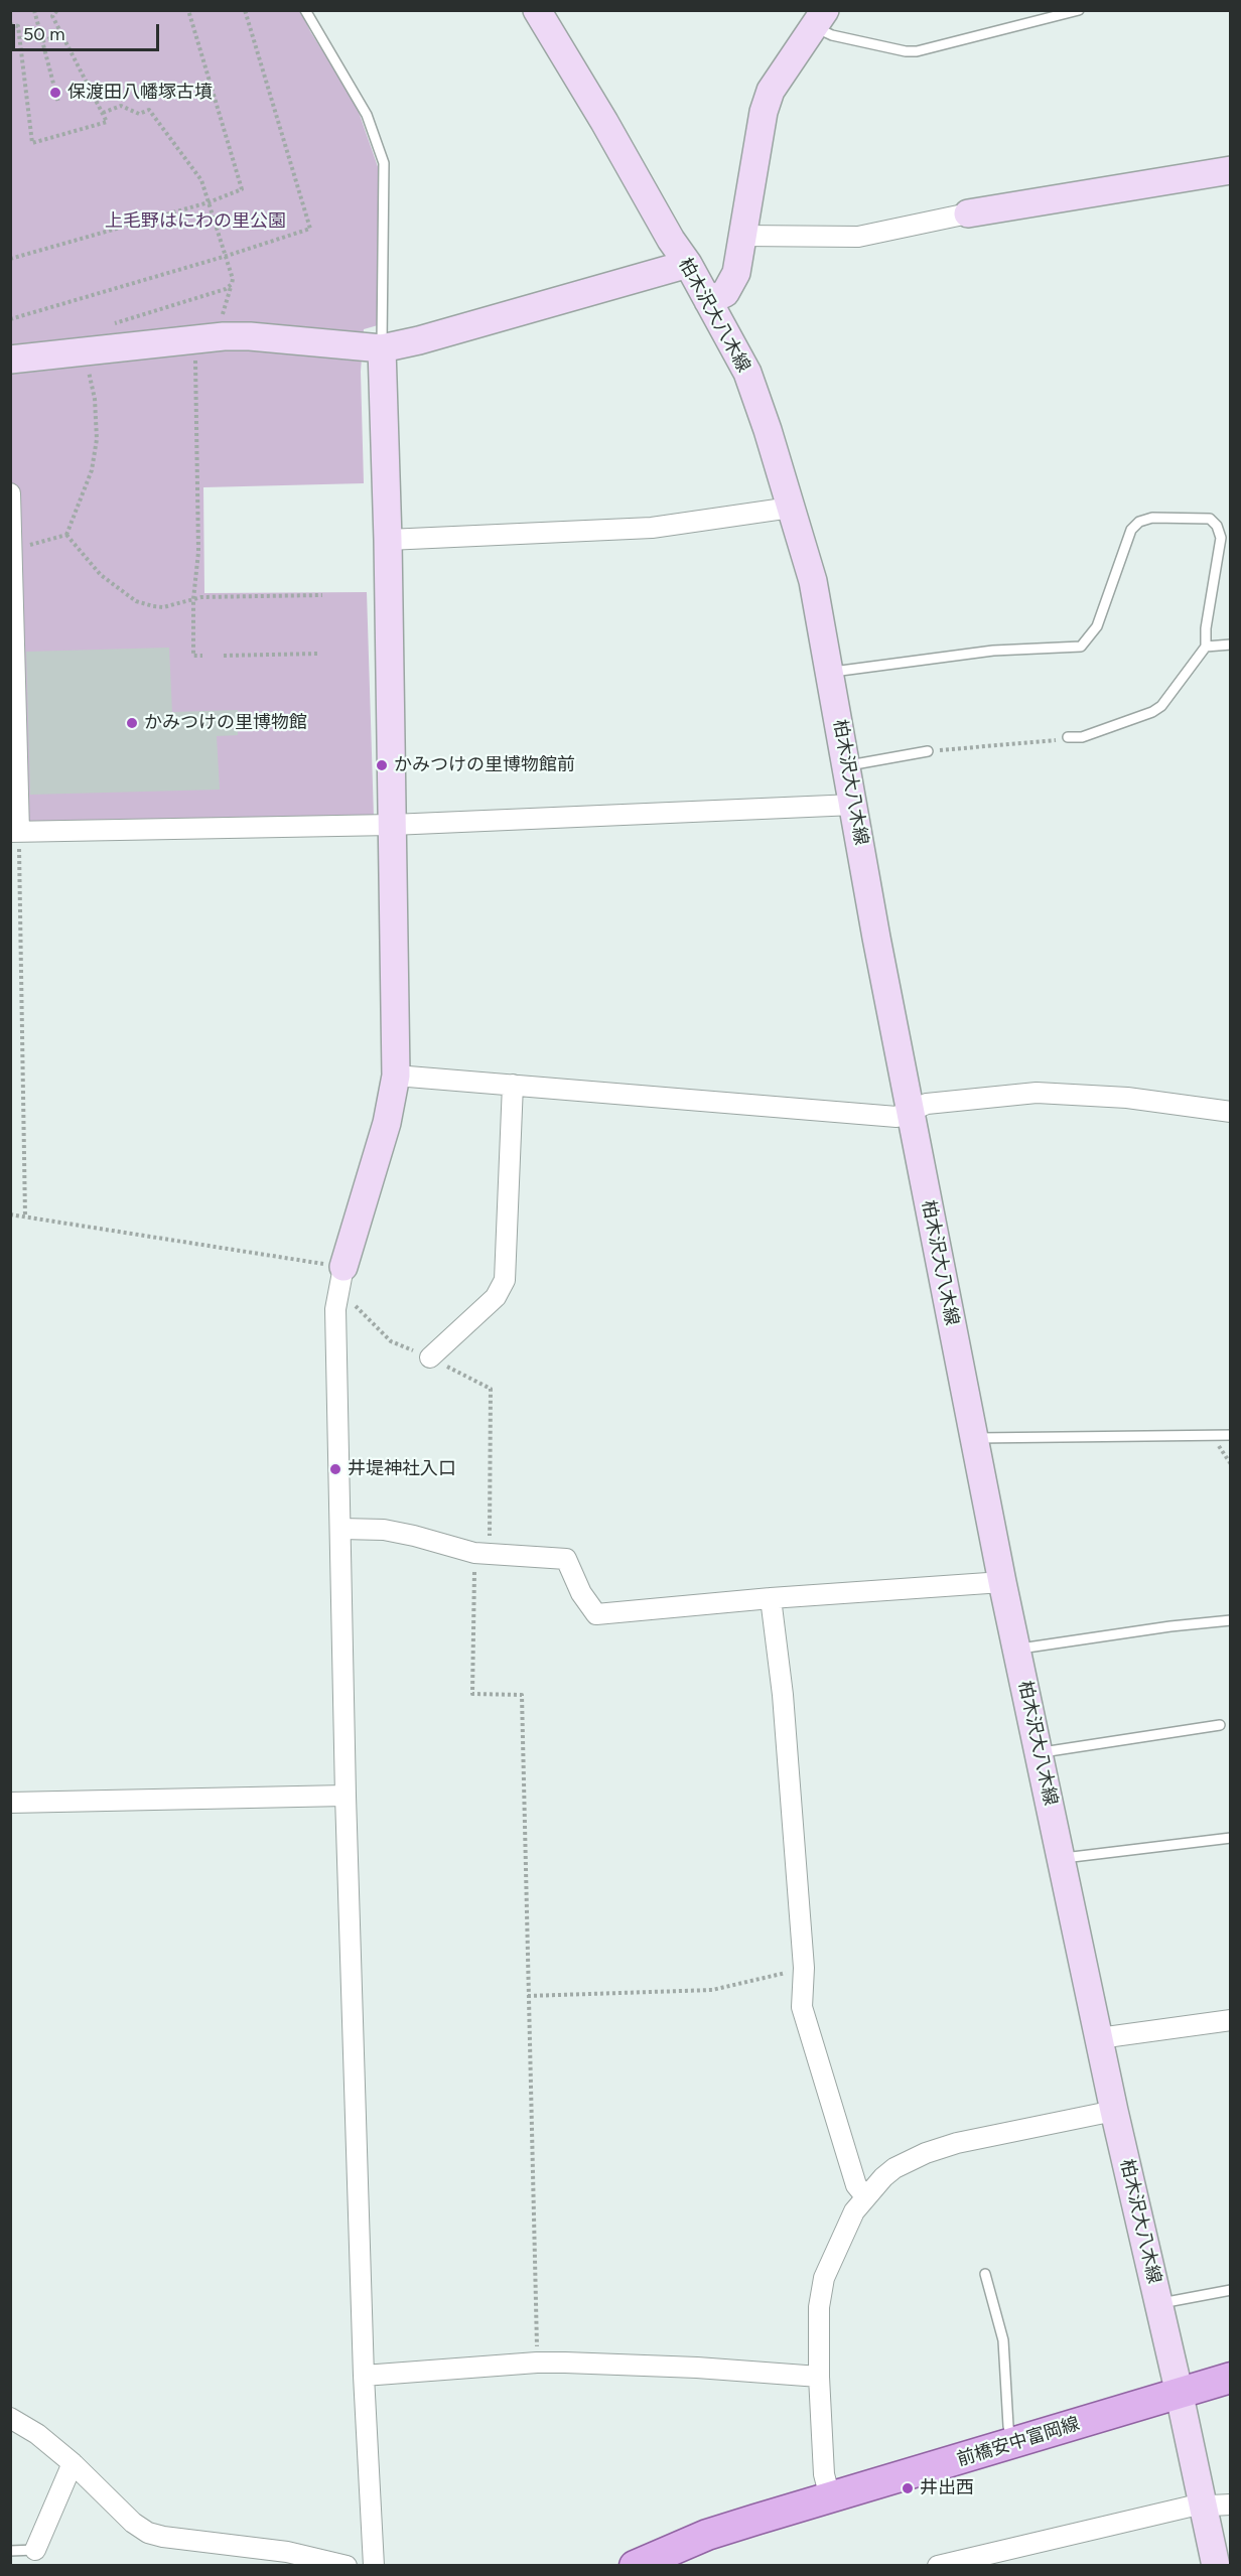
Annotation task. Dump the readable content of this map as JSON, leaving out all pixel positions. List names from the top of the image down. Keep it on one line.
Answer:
{"streets":{"main road":["柏木沢大八木線","前橋安中富岡線"]},"crossings":[["柏木沢大八木線","前橋安中富岡線"]],"parks":["上毛野はにわの里公園"],"places":["保渡田八幡塚古墳","かみつけの里博物館","かみつけの里博物館前","井堤神社入口","井出西"],"scale_bar":"50 m"}
